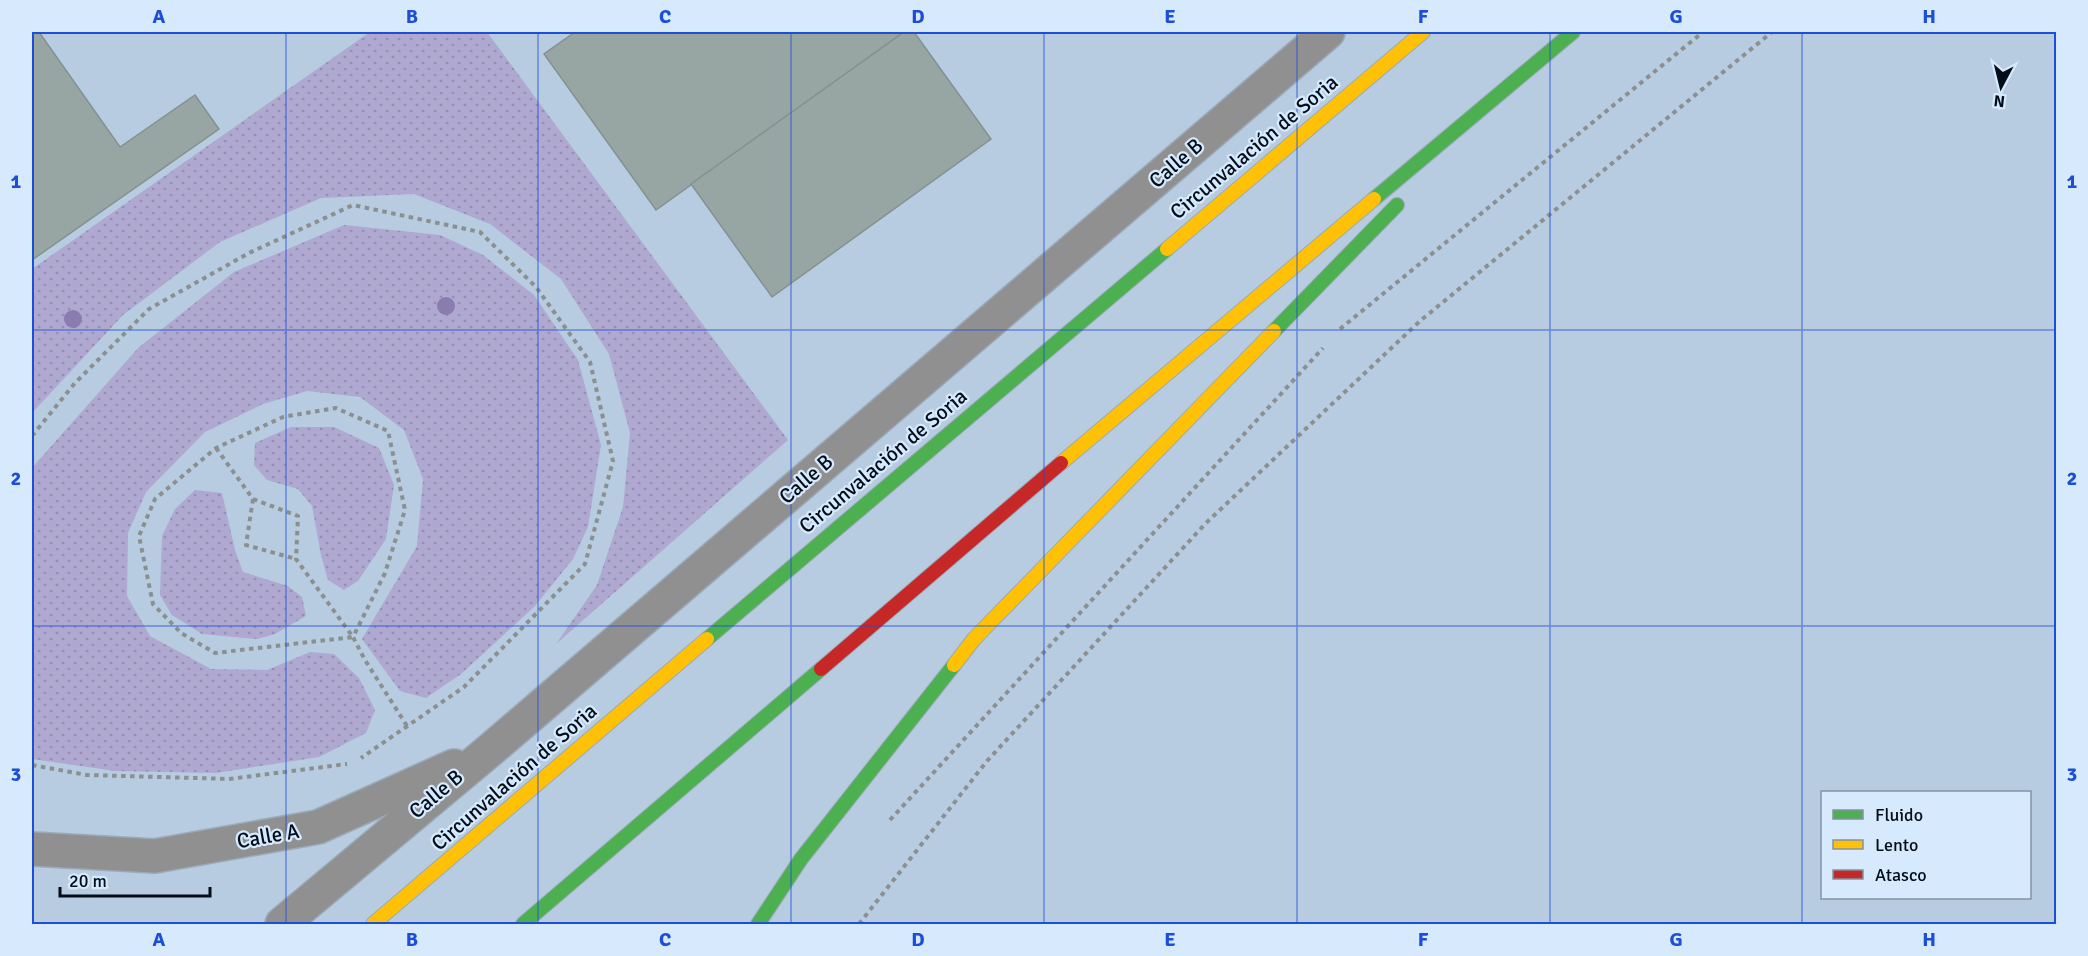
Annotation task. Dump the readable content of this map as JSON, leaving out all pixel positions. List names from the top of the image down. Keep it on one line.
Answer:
{"streets":{"highway":["Circunvalación de Soria"],"street":["Calle B","Calle A"]},"crossings":[["Calle B","Calle A"]],"legend":["Fluido","Lento","Atasco"],"scale_bar":"20 m","north":"bottom","grid":{"columns":["A","B","C","D","E","F","G","H"],"rows":["1","2","3"]}}
